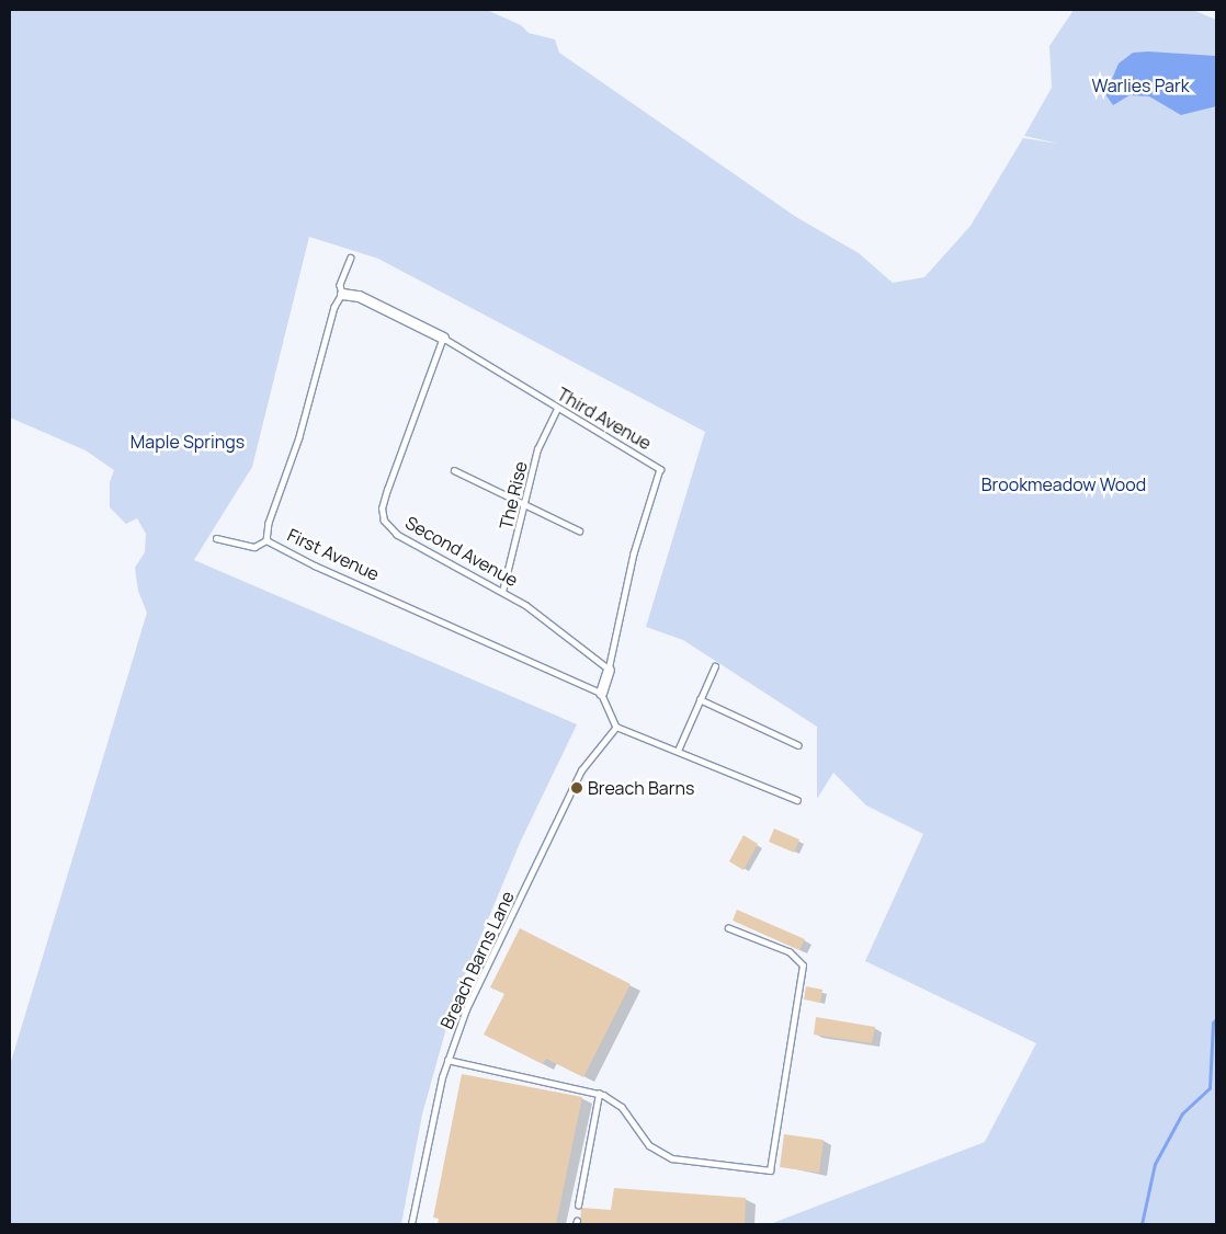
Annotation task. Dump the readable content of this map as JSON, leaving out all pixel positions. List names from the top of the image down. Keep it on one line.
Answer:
{"streets":{"lane":["Third Avenue","The Rise","Second Avenue","First Avenue","Breach Barns Lane"]},"crossings":[["Third Avenue","The Rise"],["Third Avenue","Second Avenue"],["The Rise","Second Avenue"]],"parks":["Warlies Park","Maple Springs","Brookmeadow Wood"],"places":["Breach Barns"]}
